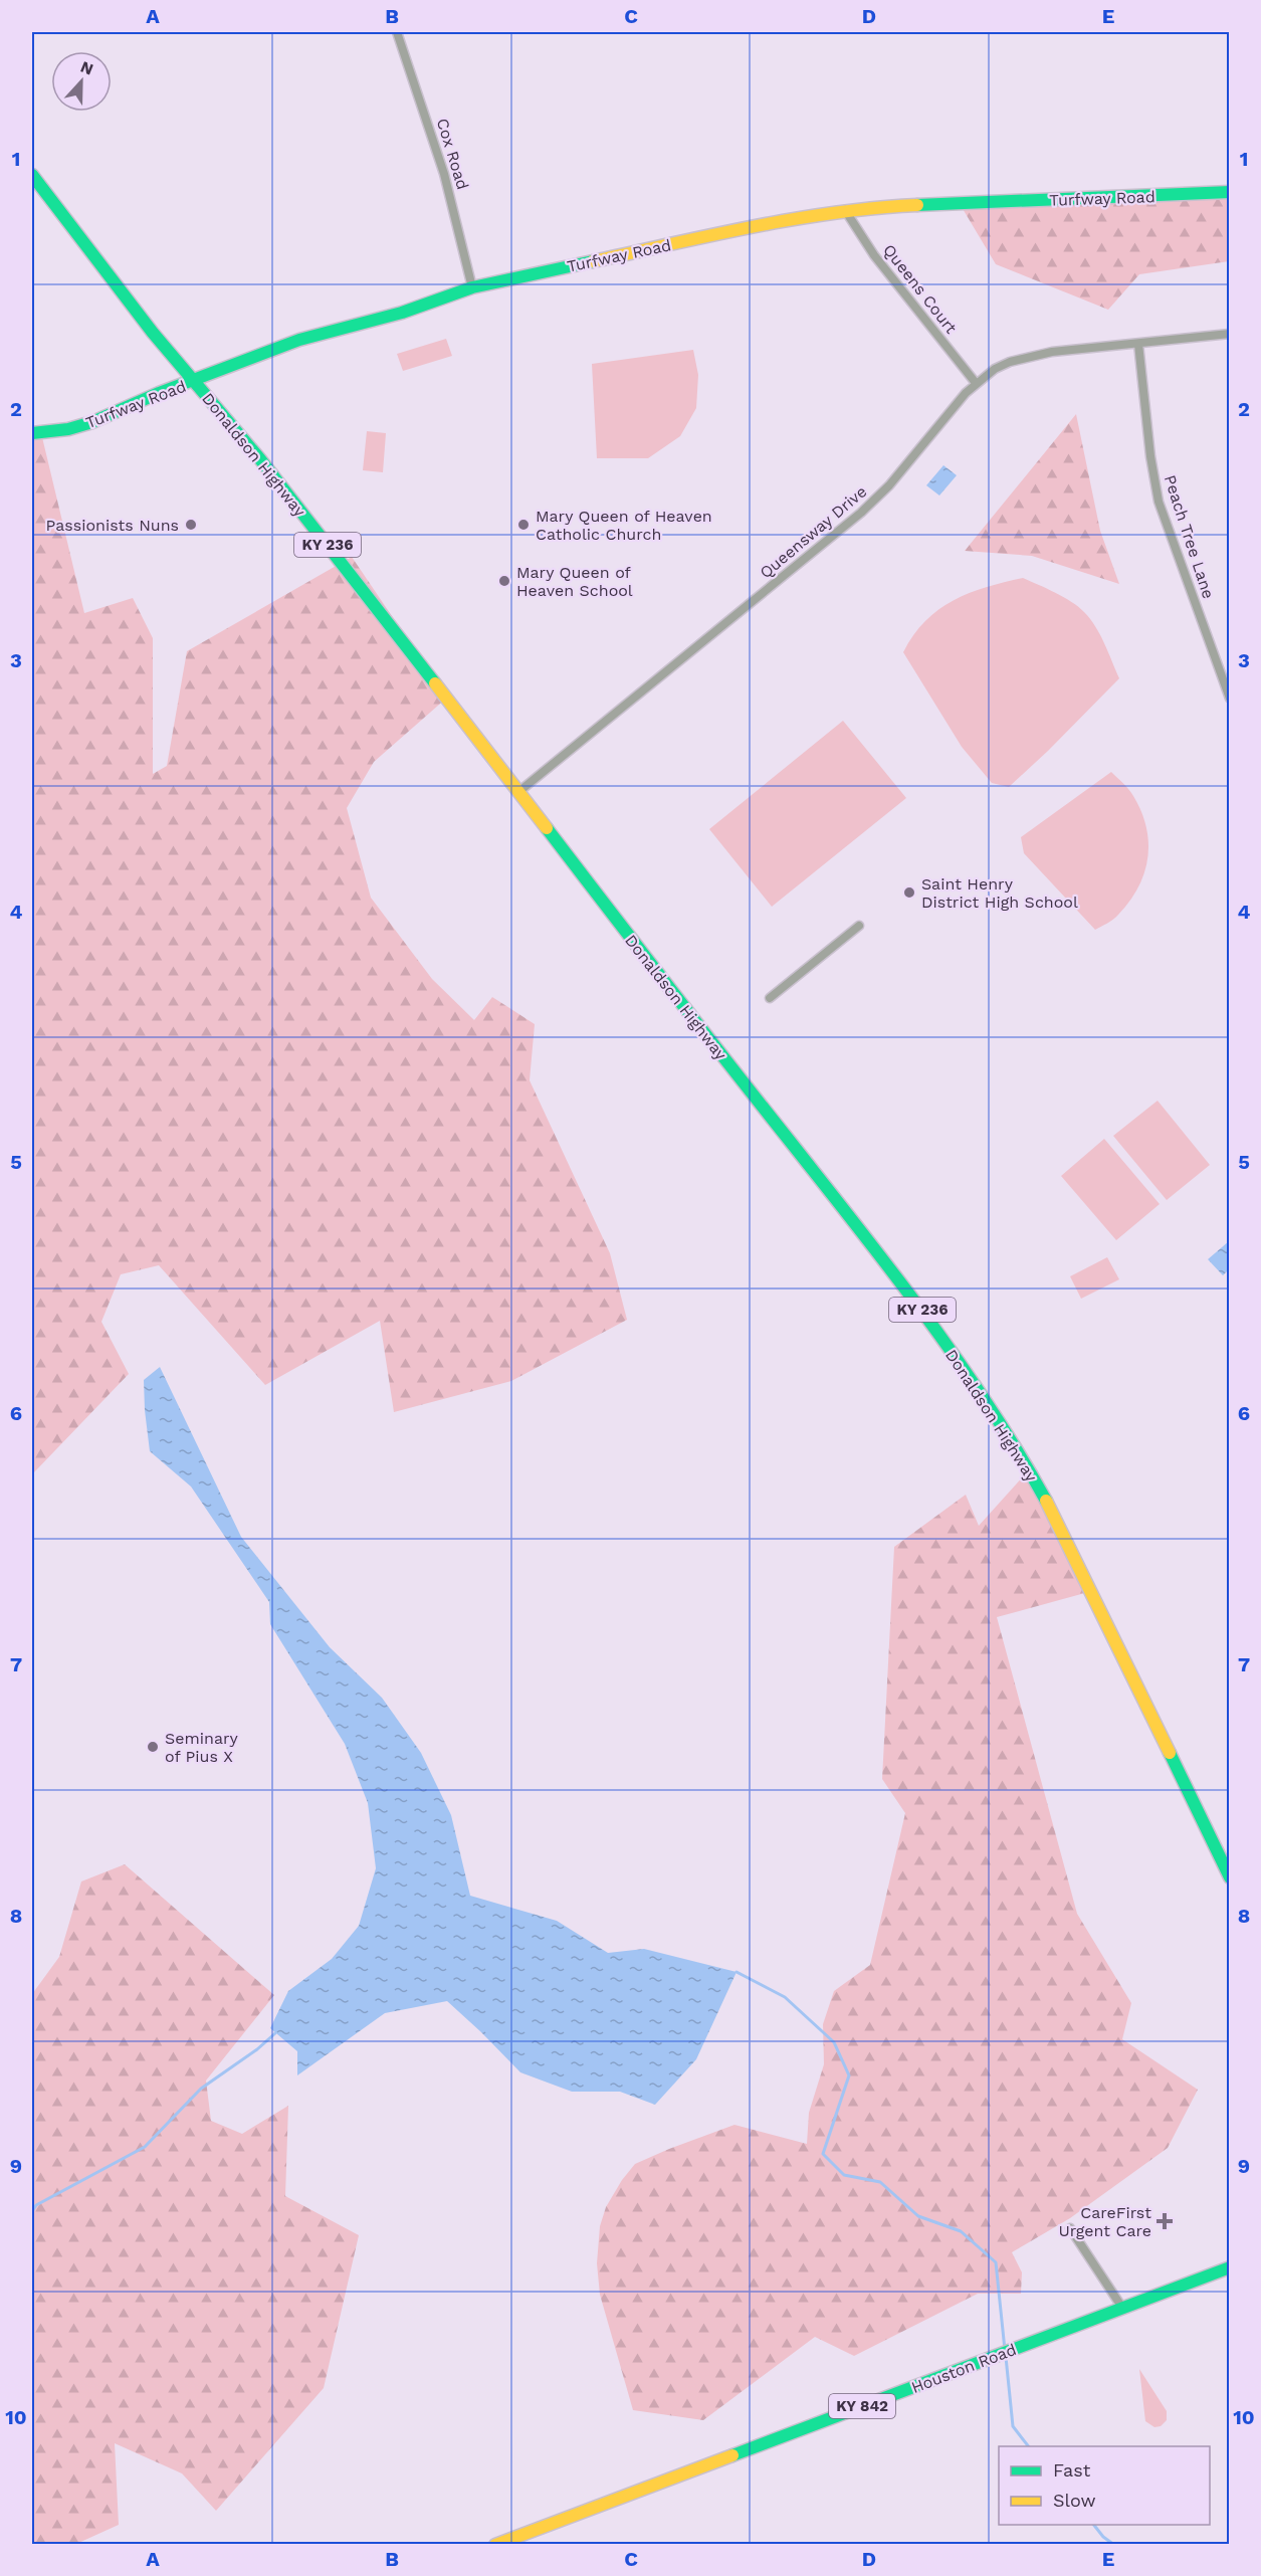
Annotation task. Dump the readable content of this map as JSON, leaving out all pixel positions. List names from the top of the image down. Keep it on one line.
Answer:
{"streets":{"main road":["Turfway Road","Donaldson Highway","KY 236","Houston Road","KY 842"],"street":["Cox Road","Queens Court","Queensway Drive","Peach Tree Lane"]},"crossings":[["Cox Road","Turfway Road"],["Turfway Road","Queens Court"],["Turfway Road","Donaldson Highway"],["Queens Court","Queensway Drive"],["Donaldson Highway","Queensway Drive"],["Queensway Drive","Peach Tree Lane"]],"places":{"other":["Passionists Nuns","Mary Queen of Heaven Catholic Church","Mary Queen of Heaven School","Saint Henry District High School","Seminary of Pius X"],"health":["CareFirst Urgent Care"]},"legend":["Fast","Slow"],"north":"top","grid":{"columns":["A","B","C","D","E"],"rows":["1","2","3","4","5","6","7","8","9","10"]}}
